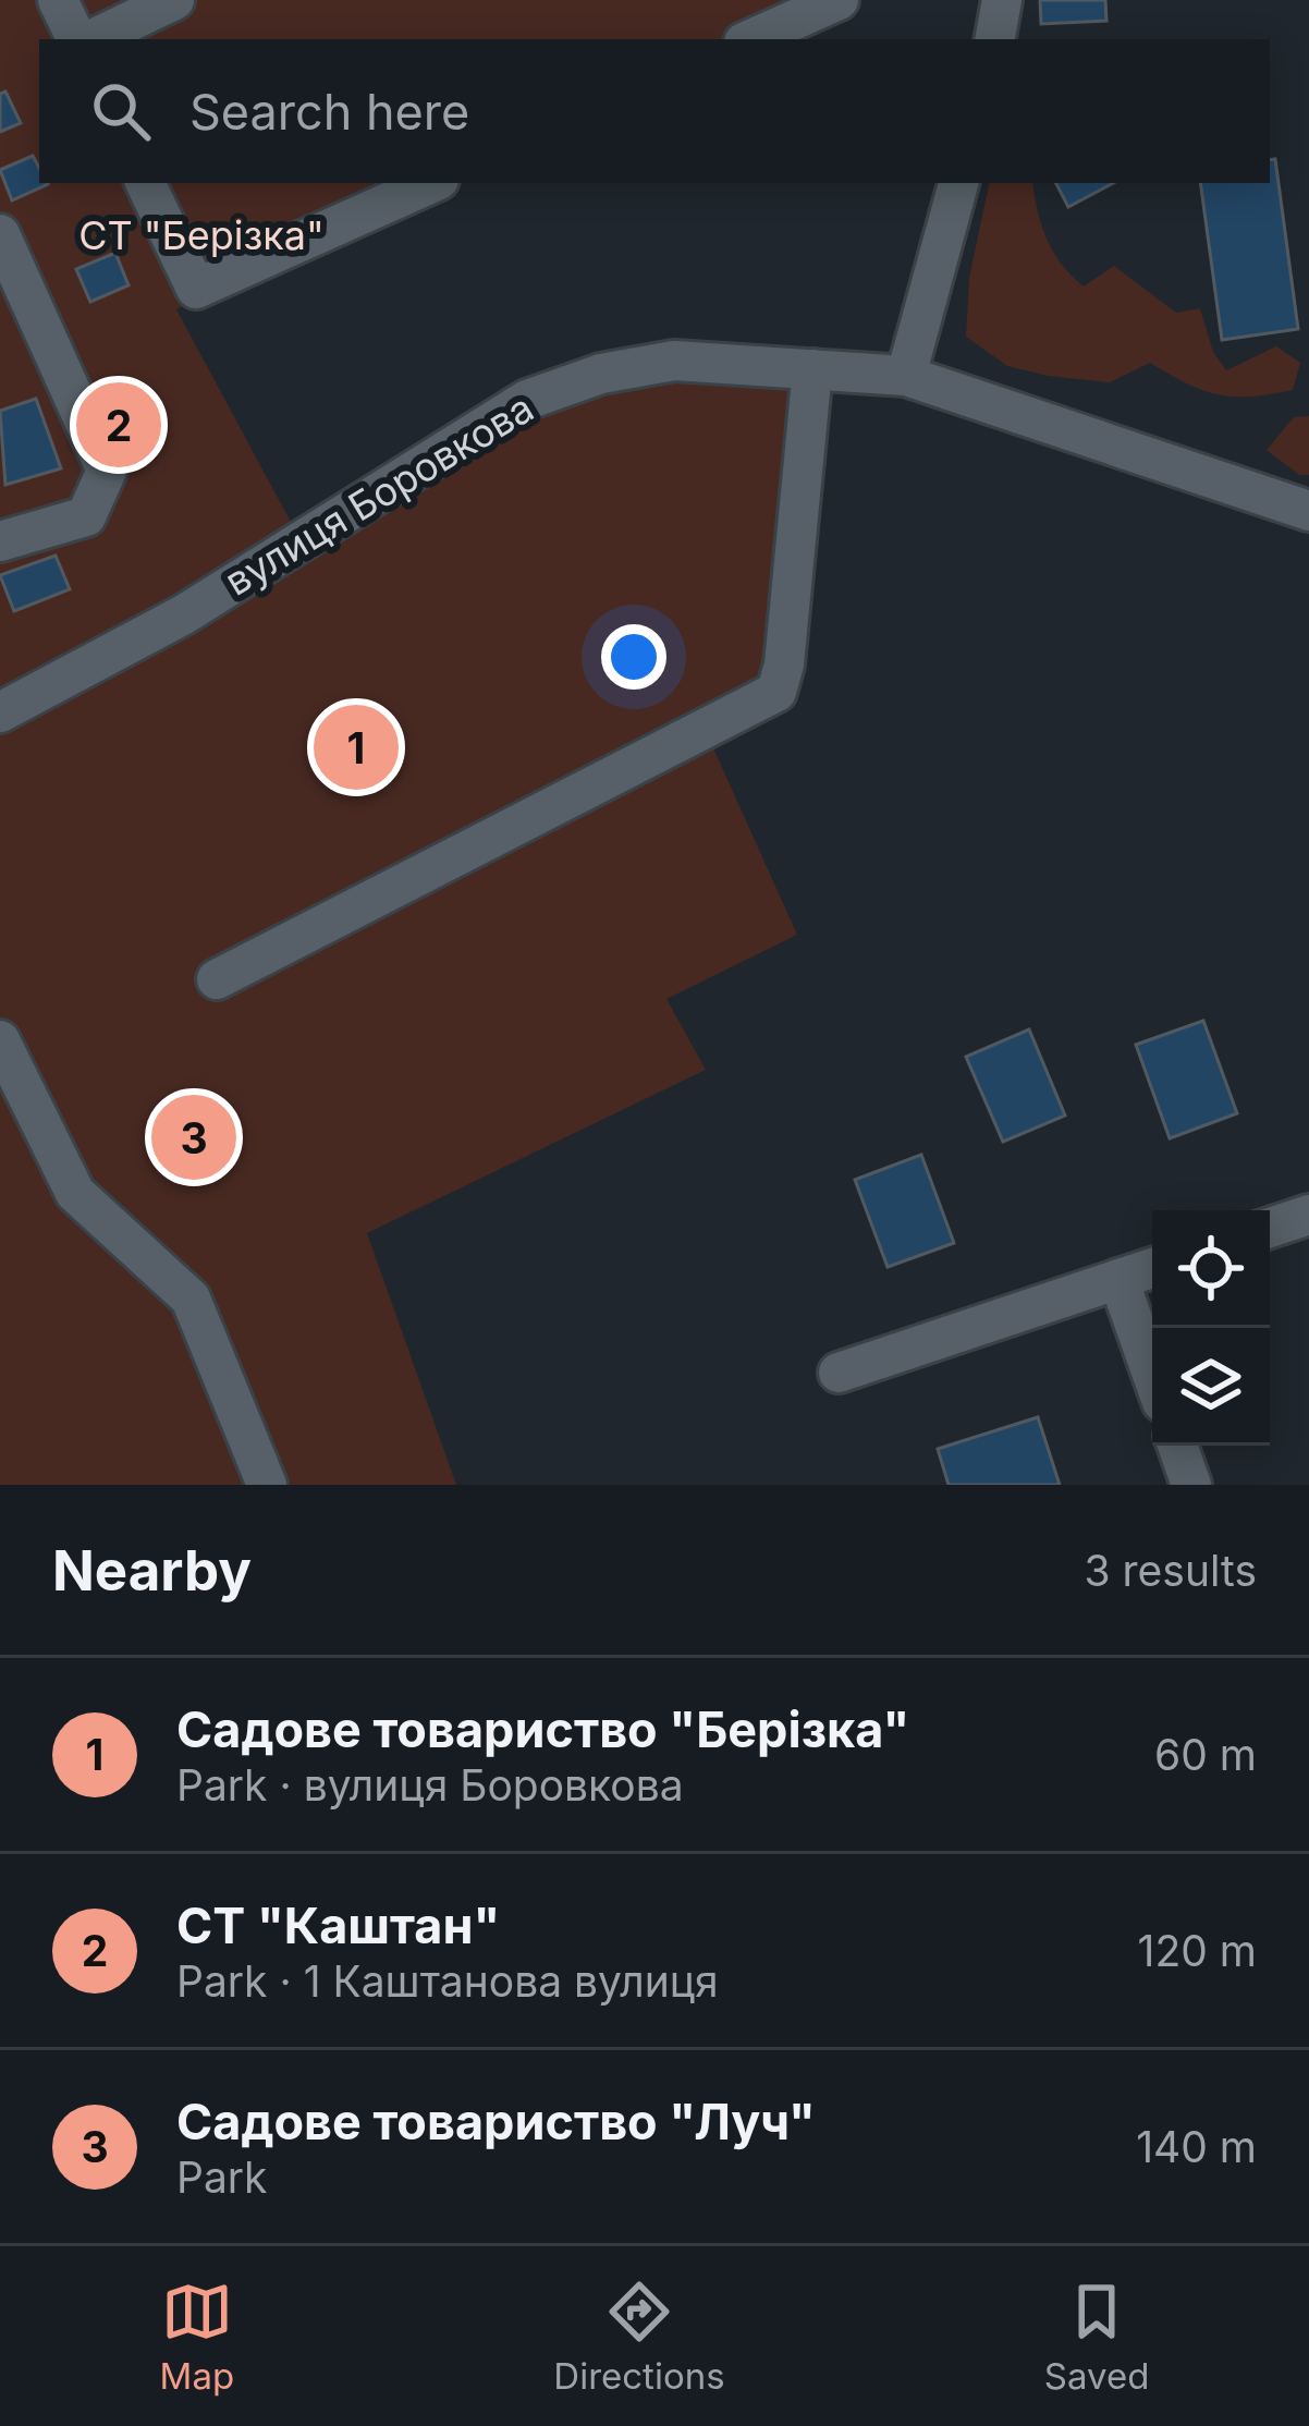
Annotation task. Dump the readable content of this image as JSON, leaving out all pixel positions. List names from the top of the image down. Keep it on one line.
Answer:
{"streets":{"street":["вулиця Боровкова"]},"parks":["СТ \"Берізка\""],"page":{"search":"Search here","pins":["2","1","3"],"heading":["Nearby","3 results"],"list":[{"mark":"1","name":"Садове товариство \"Берізка\"","note":"Park · вулиця Боровкова","value":"60 m"},{"mark":"2","name":"СТ \"Каштан\"","note":"Park · 1 Каштанова вулиця","value":"120 m"},{"mark":"3","name":"Садове товариство \"Луч\"","note":"Park","value":"140 m"}],"nav":["Map","Directions","Saved"]}}
